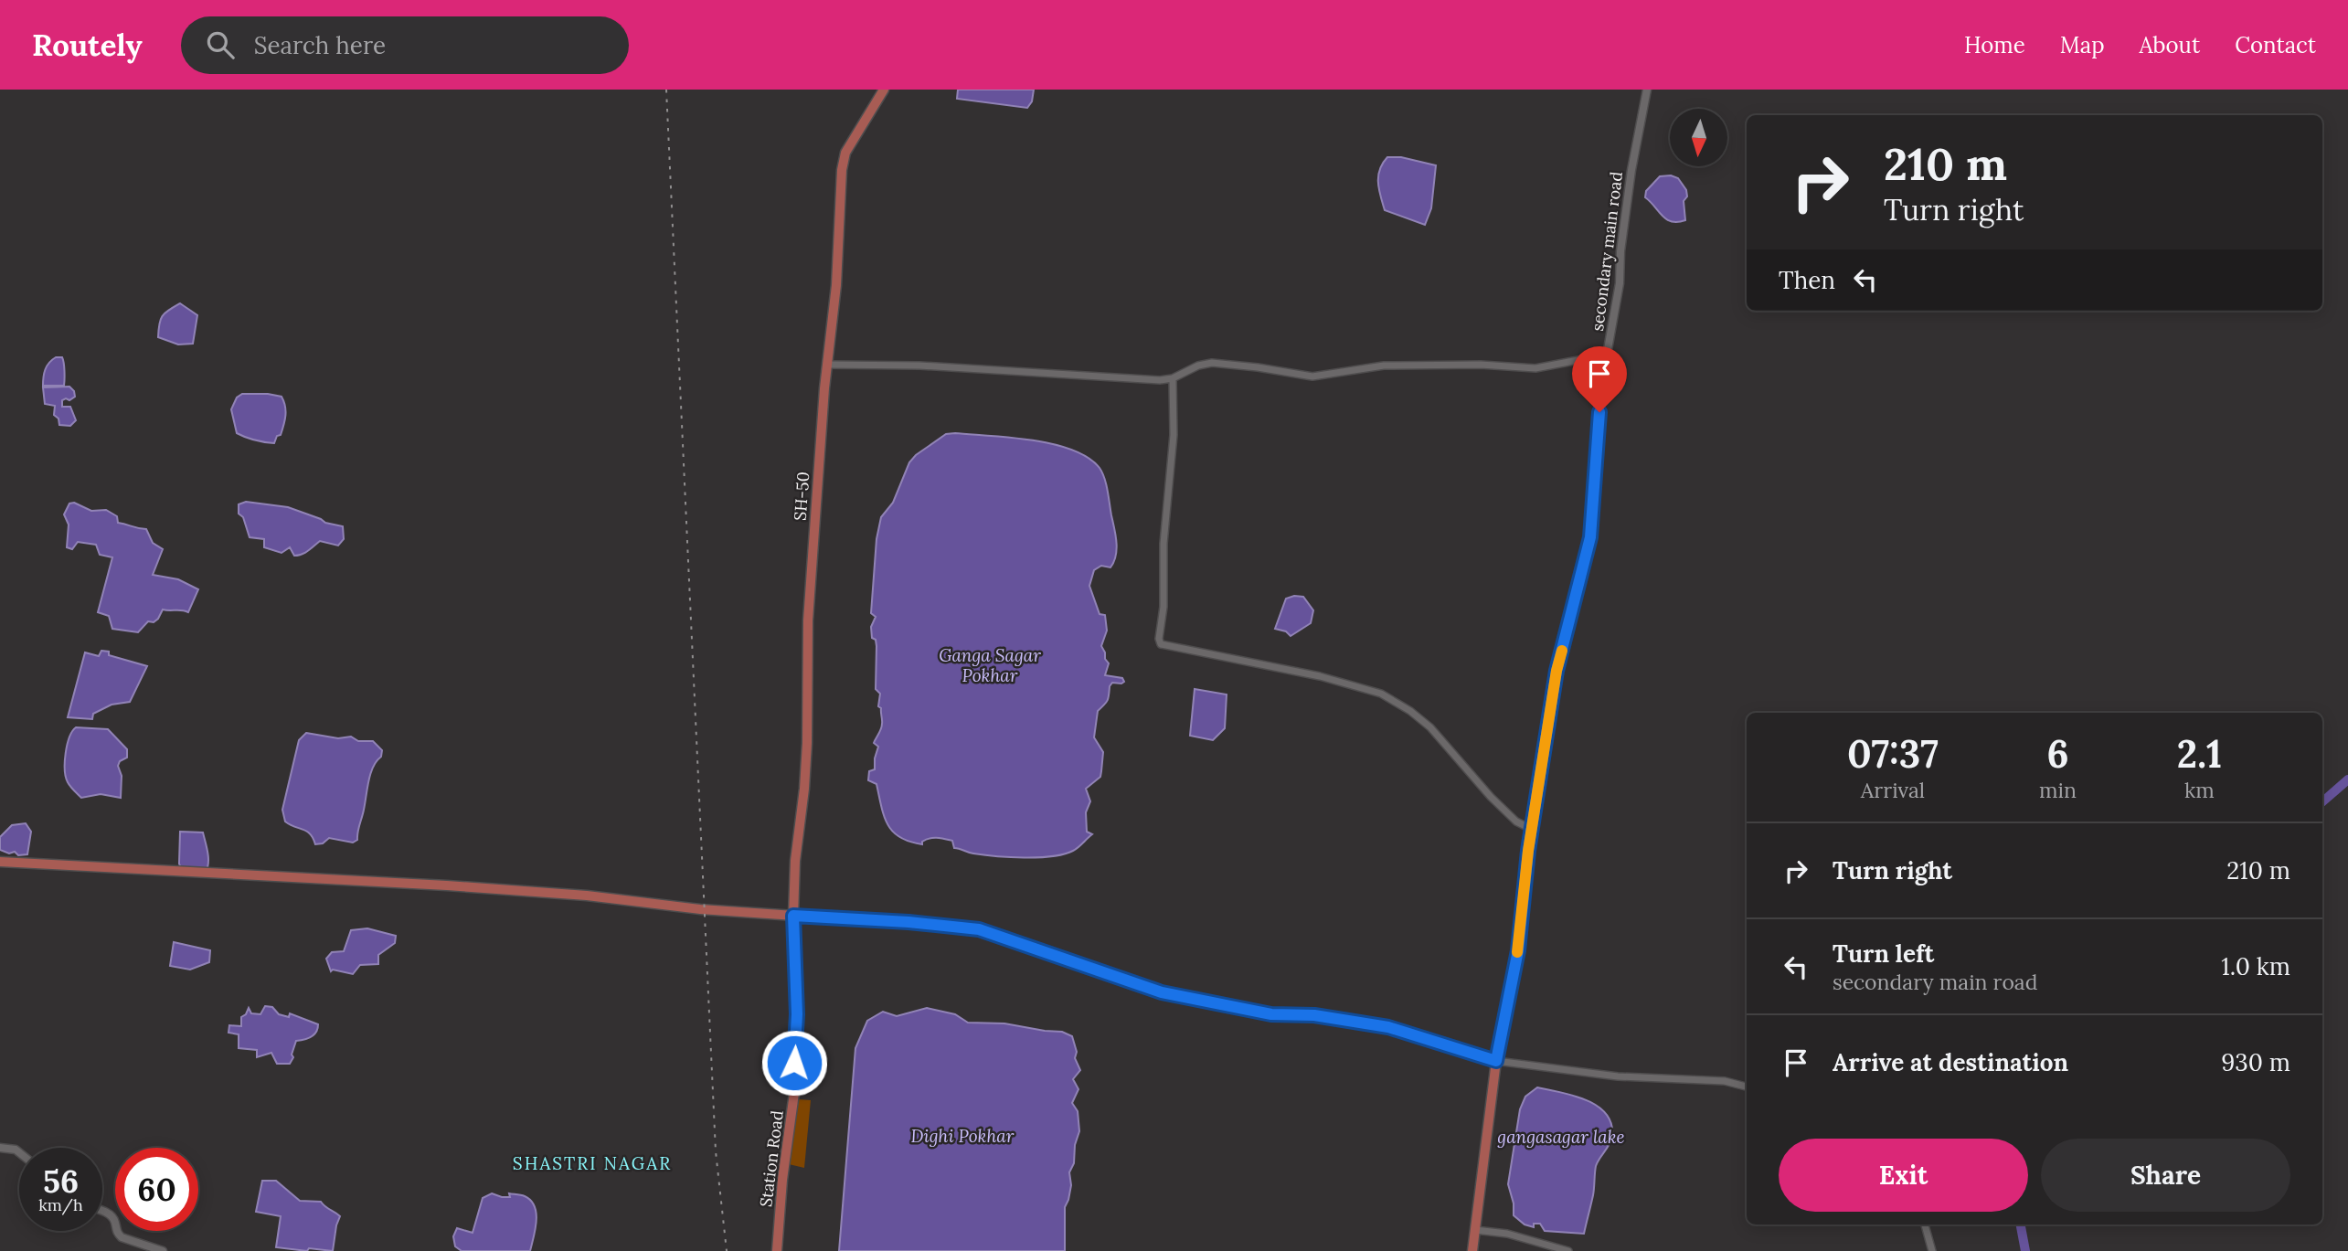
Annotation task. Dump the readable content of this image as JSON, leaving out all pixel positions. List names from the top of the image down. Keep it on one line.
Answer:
{"streets":{"main road":["secondary main road","SH-50","Station Road"]},"crossings":[["SH-50","Station Road"]],"districts":["SHASTRI NAGAR"],"water":["Ganga Sagar Pokhar","Dighi Pokhar","gangasagar lake"],"north":"bottom","page":{"header":"Routely","search":"Search here","nav":["Home","Map","About","Contact"],"turn":["210 m","Turn right"],"then":"Then","eta":["07:37","Arrival","6","min","2.1","km"],"list":[{"name":"Turn right","value":"210 m"},{"name":"Turn left","note":"secondary main road","value":"1.0 km"},{"name":"Arrive at destination","value":"930 m"}],"buttons":["Exit","Share"],"speed":"56 km/h","limit":"60"}}
